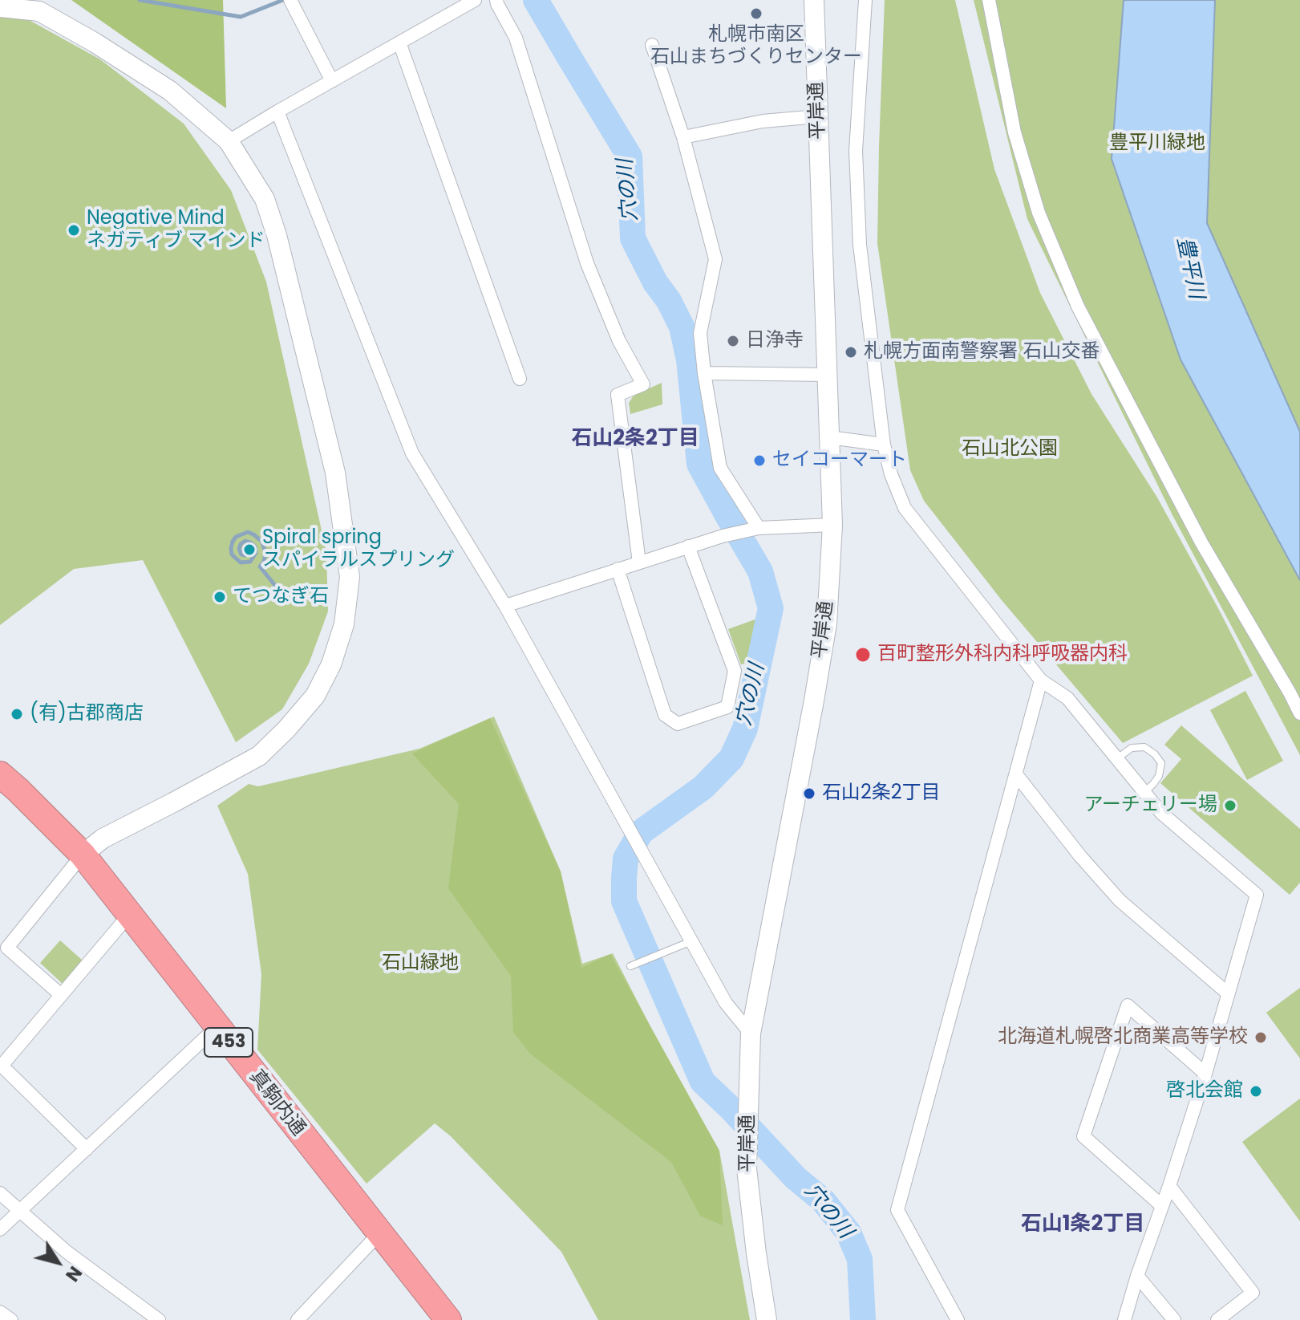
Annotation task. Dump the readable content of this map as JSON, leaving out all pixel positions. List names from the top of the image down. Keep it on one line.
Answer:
{"streets":{"highway":["453","真駒内通"],"street":["平岸通"]},"districts":["石山2条2丁目","石山1条2丁目"],"water":["穴の川","豊平川"],"parks":["豊平川緑地","石山北公園","石山緑地"],"places":["札幌市南区 石山まちづくりセンター","Negative Mind ネガティブ マインド","日浄寺","札幌方面南警察署 石山交番","セイコーマート","Spiral spring スパイラルスプリング","てつなぎ石","百町整形外科内科呼吸器内科","(有)古郡商店","石山2条2丁目","アーチェリー場","北海道札幌啓北商業高等学校","啓北会館"],"north":"bottom right"}
